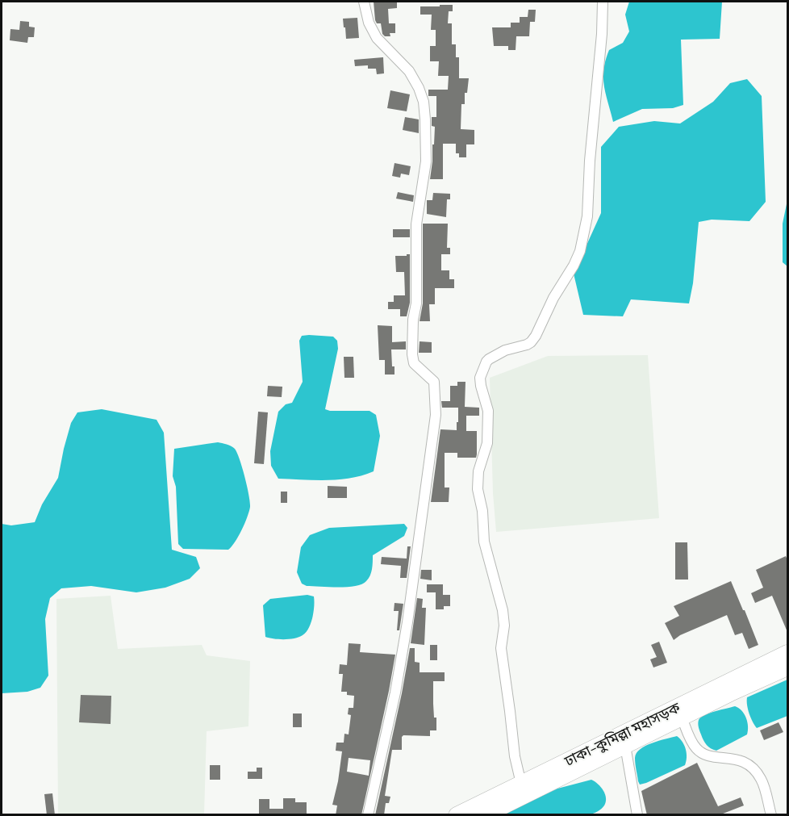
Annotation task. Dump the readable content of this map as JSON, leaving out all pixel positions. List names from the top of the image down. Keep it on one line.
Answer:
{"streets":{"highway":["ঢাকা–কুমিল্লা মহাসড়ক"]}}
